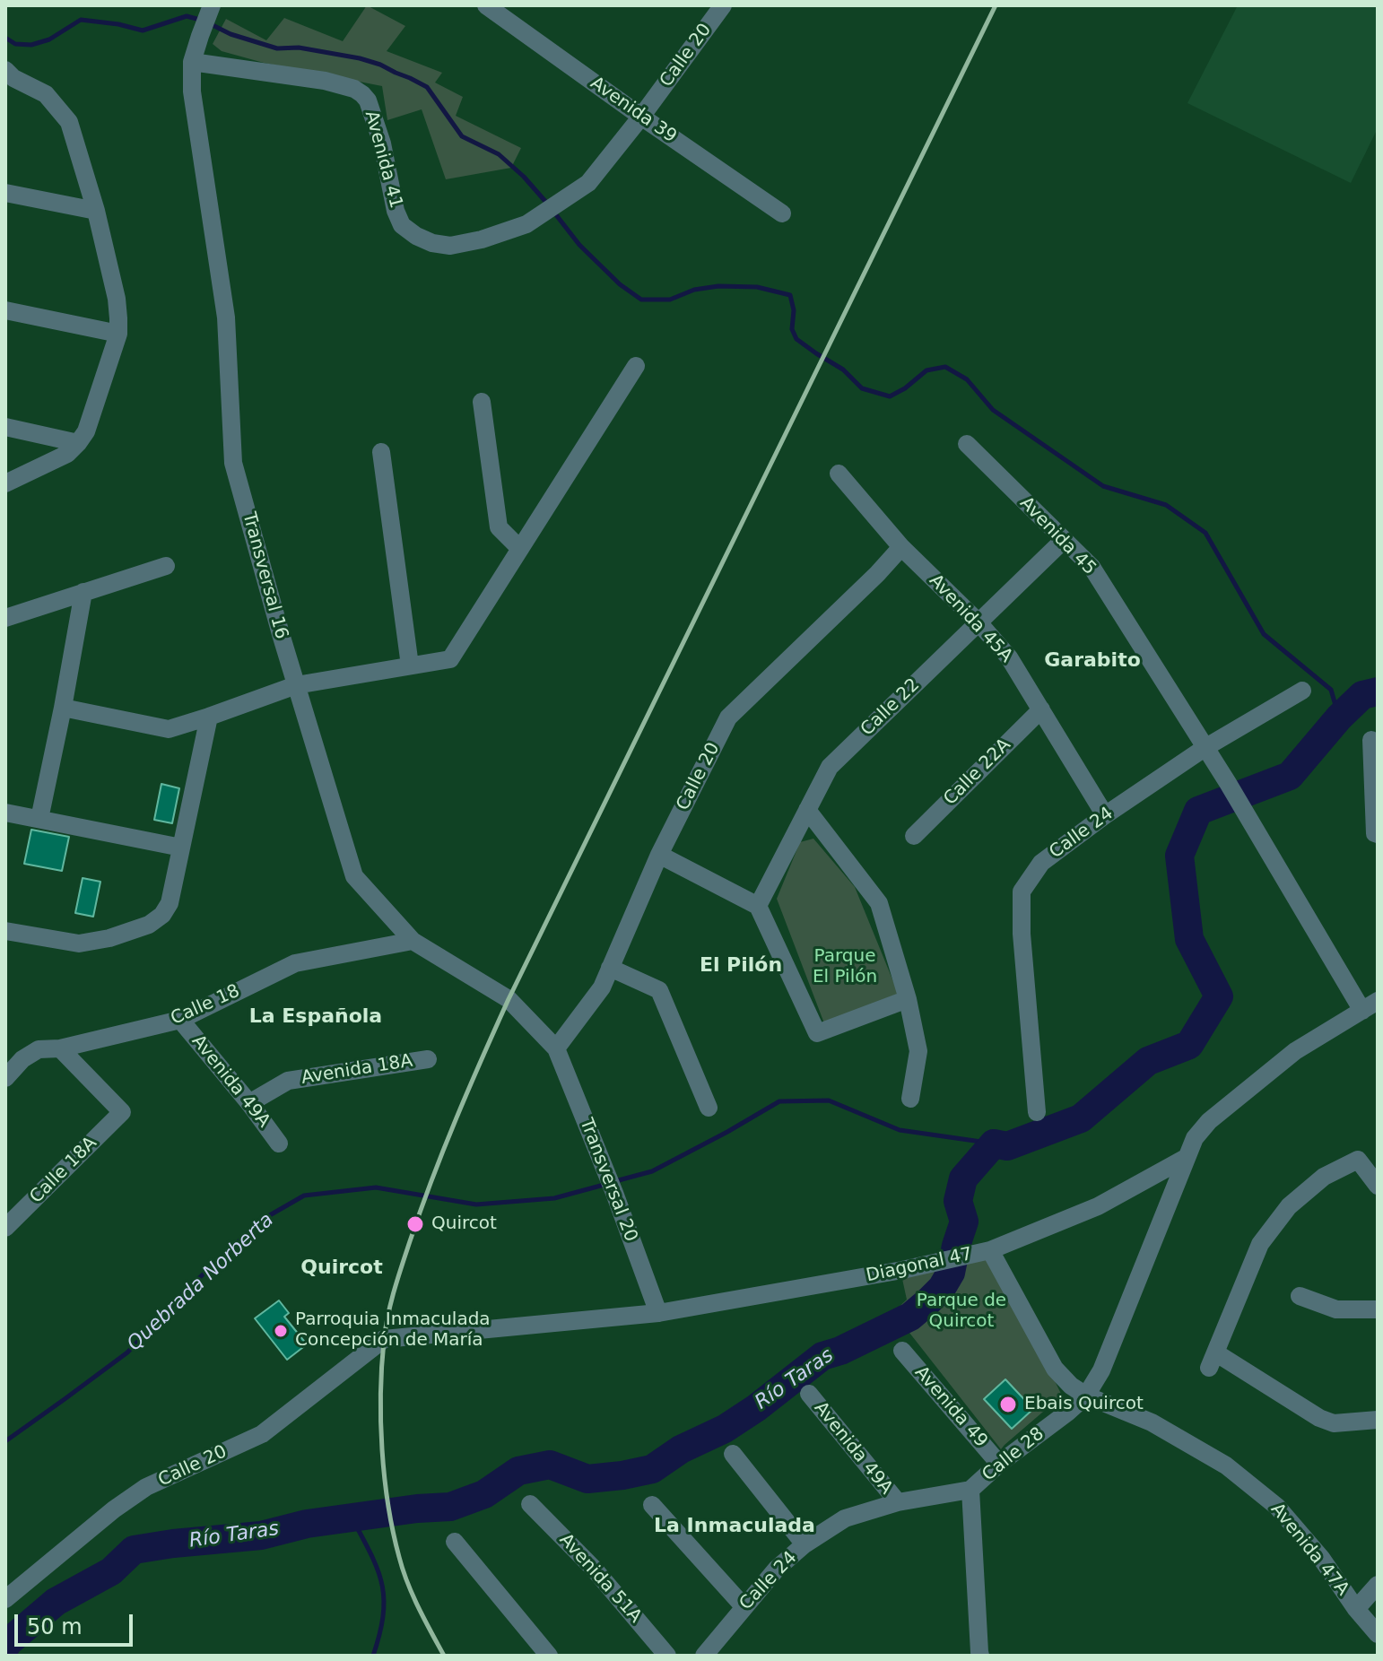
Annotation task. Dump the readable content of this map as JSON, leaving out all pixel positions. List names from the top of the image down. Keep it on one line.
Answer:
{"streets":{"street":["Calle 20","Avenida 39","Avenida 41","Avenida 45","Transversal 16","Avenida 45A","Calle 22","Calle 22A","Calle 24","Calle 18","Avenida 18A","Avenida 49A","Calle 18A","Transversal 20","Diagonal 47","Avenida 49","Calle 28","Avenida 47A","Avenida 51A"]},"crossings":[["Calle 20","Avenida 39"],["Calle 20","Avenida 41"],["Calle 20","Transversal 16"],["Calle 20","Avenida 45A"],["Calle 20","Transversal 20"],["Calle 20","Diagonal 47"],["Avenida 41","Transversal 16"],["Avenida 45","Calle 22"],["Avenida 45","Calle 24"],["Transversal 16","Calle 18"],["Transversal 16","Transversal 20"],["Avenida 45A","Calle 22"],["Avenida 45A","Calle 22A"],["Avenida 45A","Calle 24"],["Calle 24","Avenida 49A"],["Calle 24","Calle 28"],["Calle 18","Avenida 49A"],["Calle 18","Calle 18A"],["Avenida 18A","Avenida 49A"],["Transversal 20","Diagonal 47"],["Diagonal 47","Calle 28"],["Diagonal 47","Avenida 47A"],["Avenida 49","Calle 28"],["Calle 28","Avenida 47A"]],"districts":["Garabito","El Pilón","La Española","Quircot","La Inmaculada"],"water":["Quebrada Norberta","Río Taras"],"parks":["Parque El Pilón","Parque de Quircot"],"places":["Quircot","Parroquia Inmaculada Concepción de María","Ebais Quircot"],"scale_bar":"50 m"}
